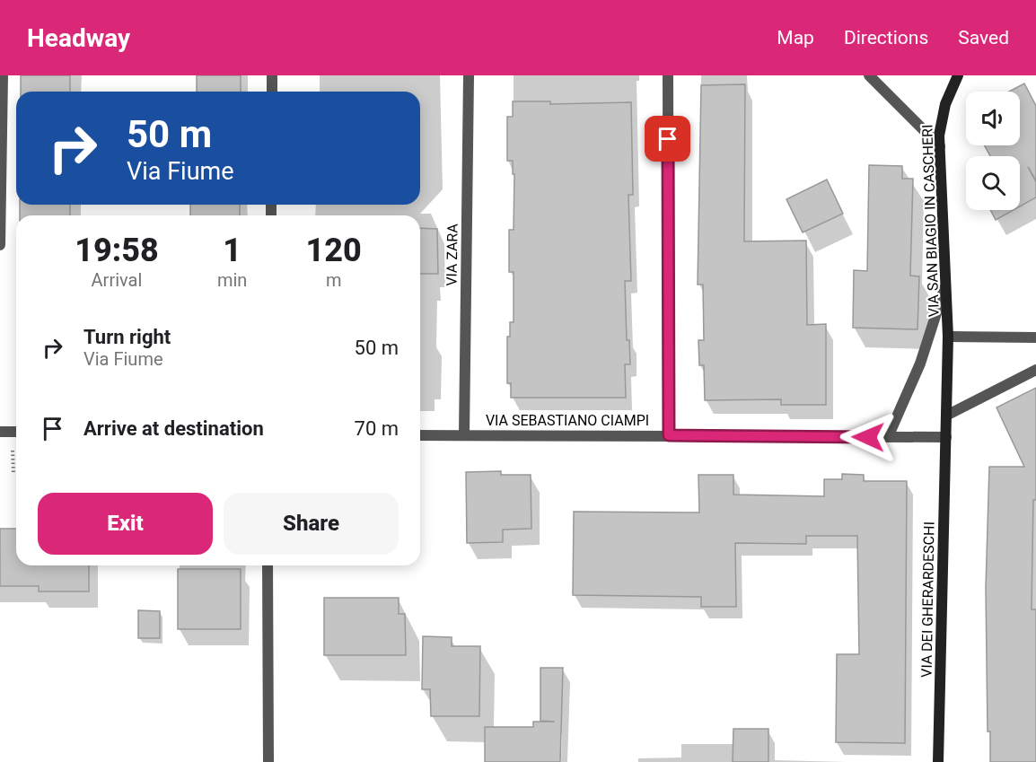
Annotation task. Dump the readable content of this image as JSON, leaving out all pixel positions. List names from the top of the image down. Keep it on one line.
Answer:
{"streets":{"street":["VIA SAN BIAGIO IN CASCHERI","VIA ZARA","VIA SEBASTIANO CIAMPI","VIA DEI GHERARDESCHI"]},"crossings":[["VIA SAN BIAGIO IN CASCHERI","VIA SEBASTIANO CIAMPI"],["VIA SAN BIAGIO IN CASCHERI","VIA DEI GHERARDESCHI"],["VIA ZARA","VIA SEBASTIANO CIAMPI"],["VIA SEBASTIANO CIAMPI","VIA DEI GHERARDESCHI"]],"page":{"header":"Headway","nav":["Map","Directions","Saved"],"turn":["50 m","Via Fiume"],"eta":["19:58","Arrival","1","min","120","m"],"list":[{"name":"Turn right","note":"Via Fiume","value":"50 m"},{"name":"Arrive at destination","value":"70 m"}],"buttons":["Exit","Share"]}}
